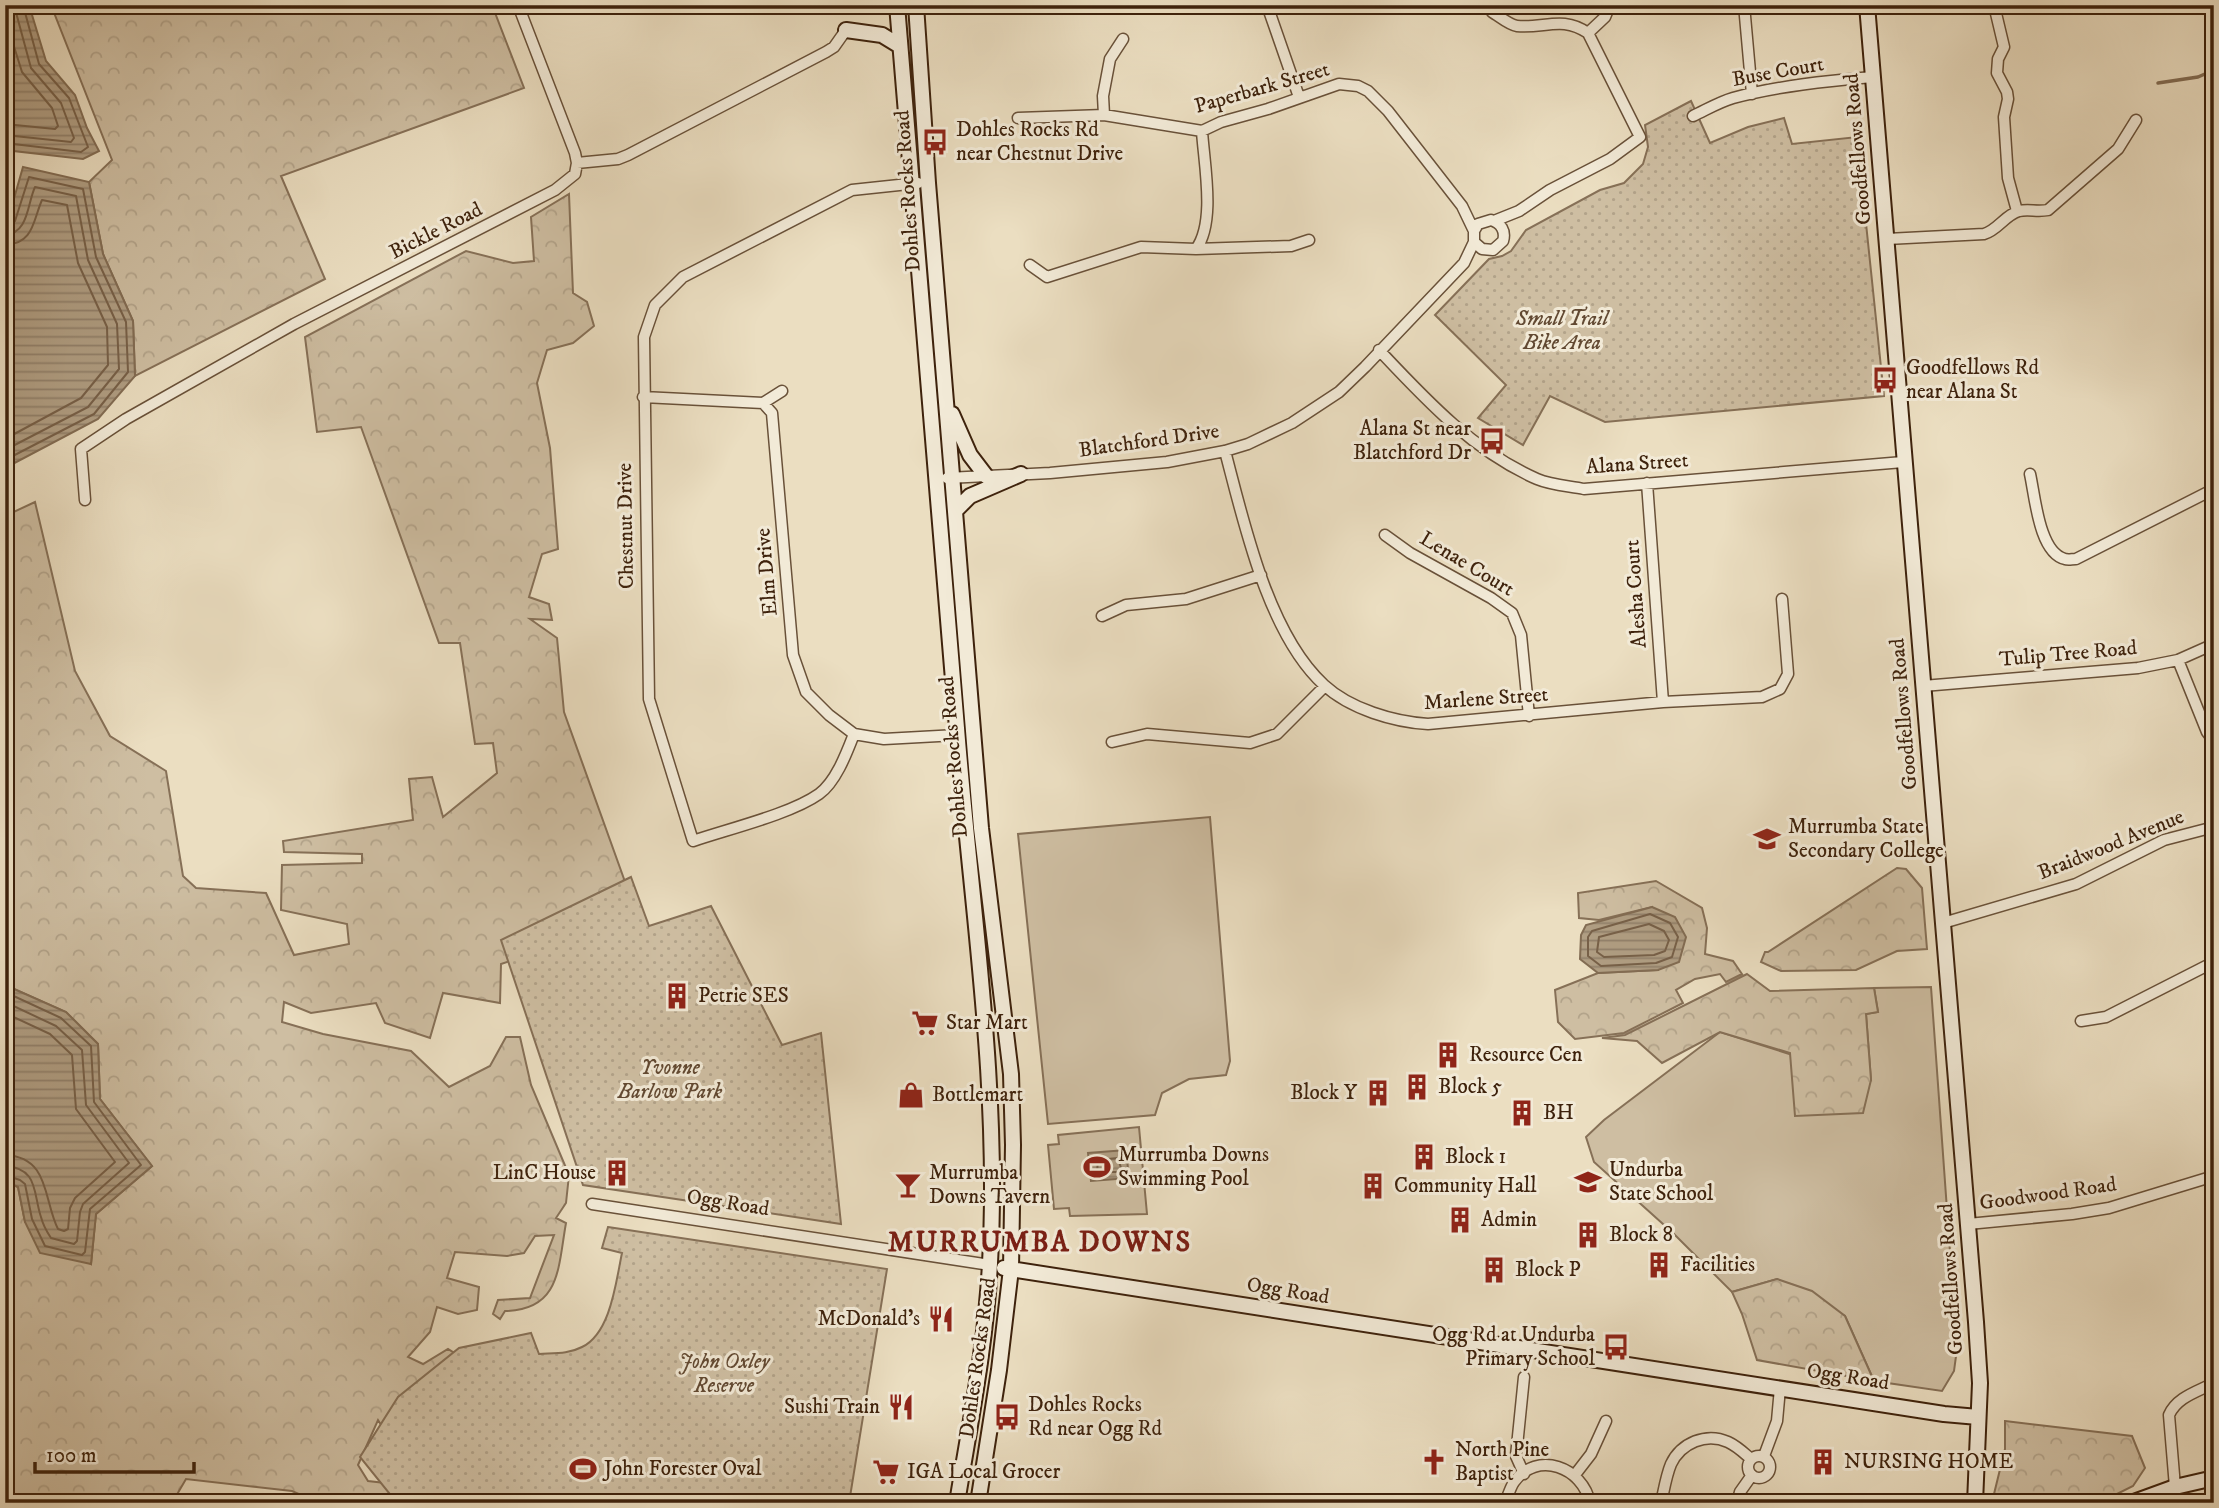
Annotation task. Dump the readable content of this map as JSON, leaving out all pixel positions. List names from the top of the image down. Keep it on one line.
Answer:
{"streets":{"main road":["Goodfellows Road","Dohles Rocks Road","Ogg Road"],"street":["Buse Court","Paperbark Street","Bickle Road","Blatchford Drive","Alana Street","Chestnut Drive","Lenae Court","Elm Drive","Alesha Court","Tulip Tree Road","Marlene Street","Braidwood Avenue","Goodwood Road"]},"crossings":[["Buse Court","Goodfellows Road"],["Paperbark Street","Blatchford Drive"],["Goodfellows Road","Alana Street"],["Goodfellows Road","Tulip Tree Road"],["Goodfellows Road","Braidwood Avenue"],["Goodfellows Road","Goodwood Road"],["Goodfellows Road","Ogg Road"],["Dohles Rocks Road","Blatchford Drive"],["Dohles Rocks Road","Chestnut Drive"],["Dohles Rocks Road","Ogg Road"],["Blatchford Drive","Alana Street"],["Blatchford Drive","Marlene Street"],["Alana Street","Alesha Court"],["Chestnut Drive","Elm Drive"],["Lenae Court","Marlene Street"],["Alesha Court","Marlene Street"]],"districts":["MURRUMBA DOWNS"],"parks":["Small Trail Bike Area","Yvonne Barlow Park","John Oxley Reserve"],"places":{"bus stop":["Dohles Rocks Rd near Chestnut Drive","Goodfellows Rd near Alana St","Alana St near Blatchford Dr","Ogg Rd at Undurba Primary School","Dohles Rocks Rd near Ogg Rd"],"school or university":["Murrumba State Secondary College","Undurba State School"],"building":["Petrie SES","Resource Cen","Block 5","Block Y","BH","Block 1","LinC House","Community Hall","Admin","Block 8","Facilities","Block P","NURSING HOME"],"supermarket":["Star Mart","IGA Local Grocer"],"shop":["Bottlemart"],"sports":["Murrumba Downs Swimming Pool","John Forester Oval"],"bar":["Murrumba Downs Tavern"],"restaurant":["McDonald's","Sushi Train"],"church":["North Pine Baptist"]},"scale_bar":"100 m"}
